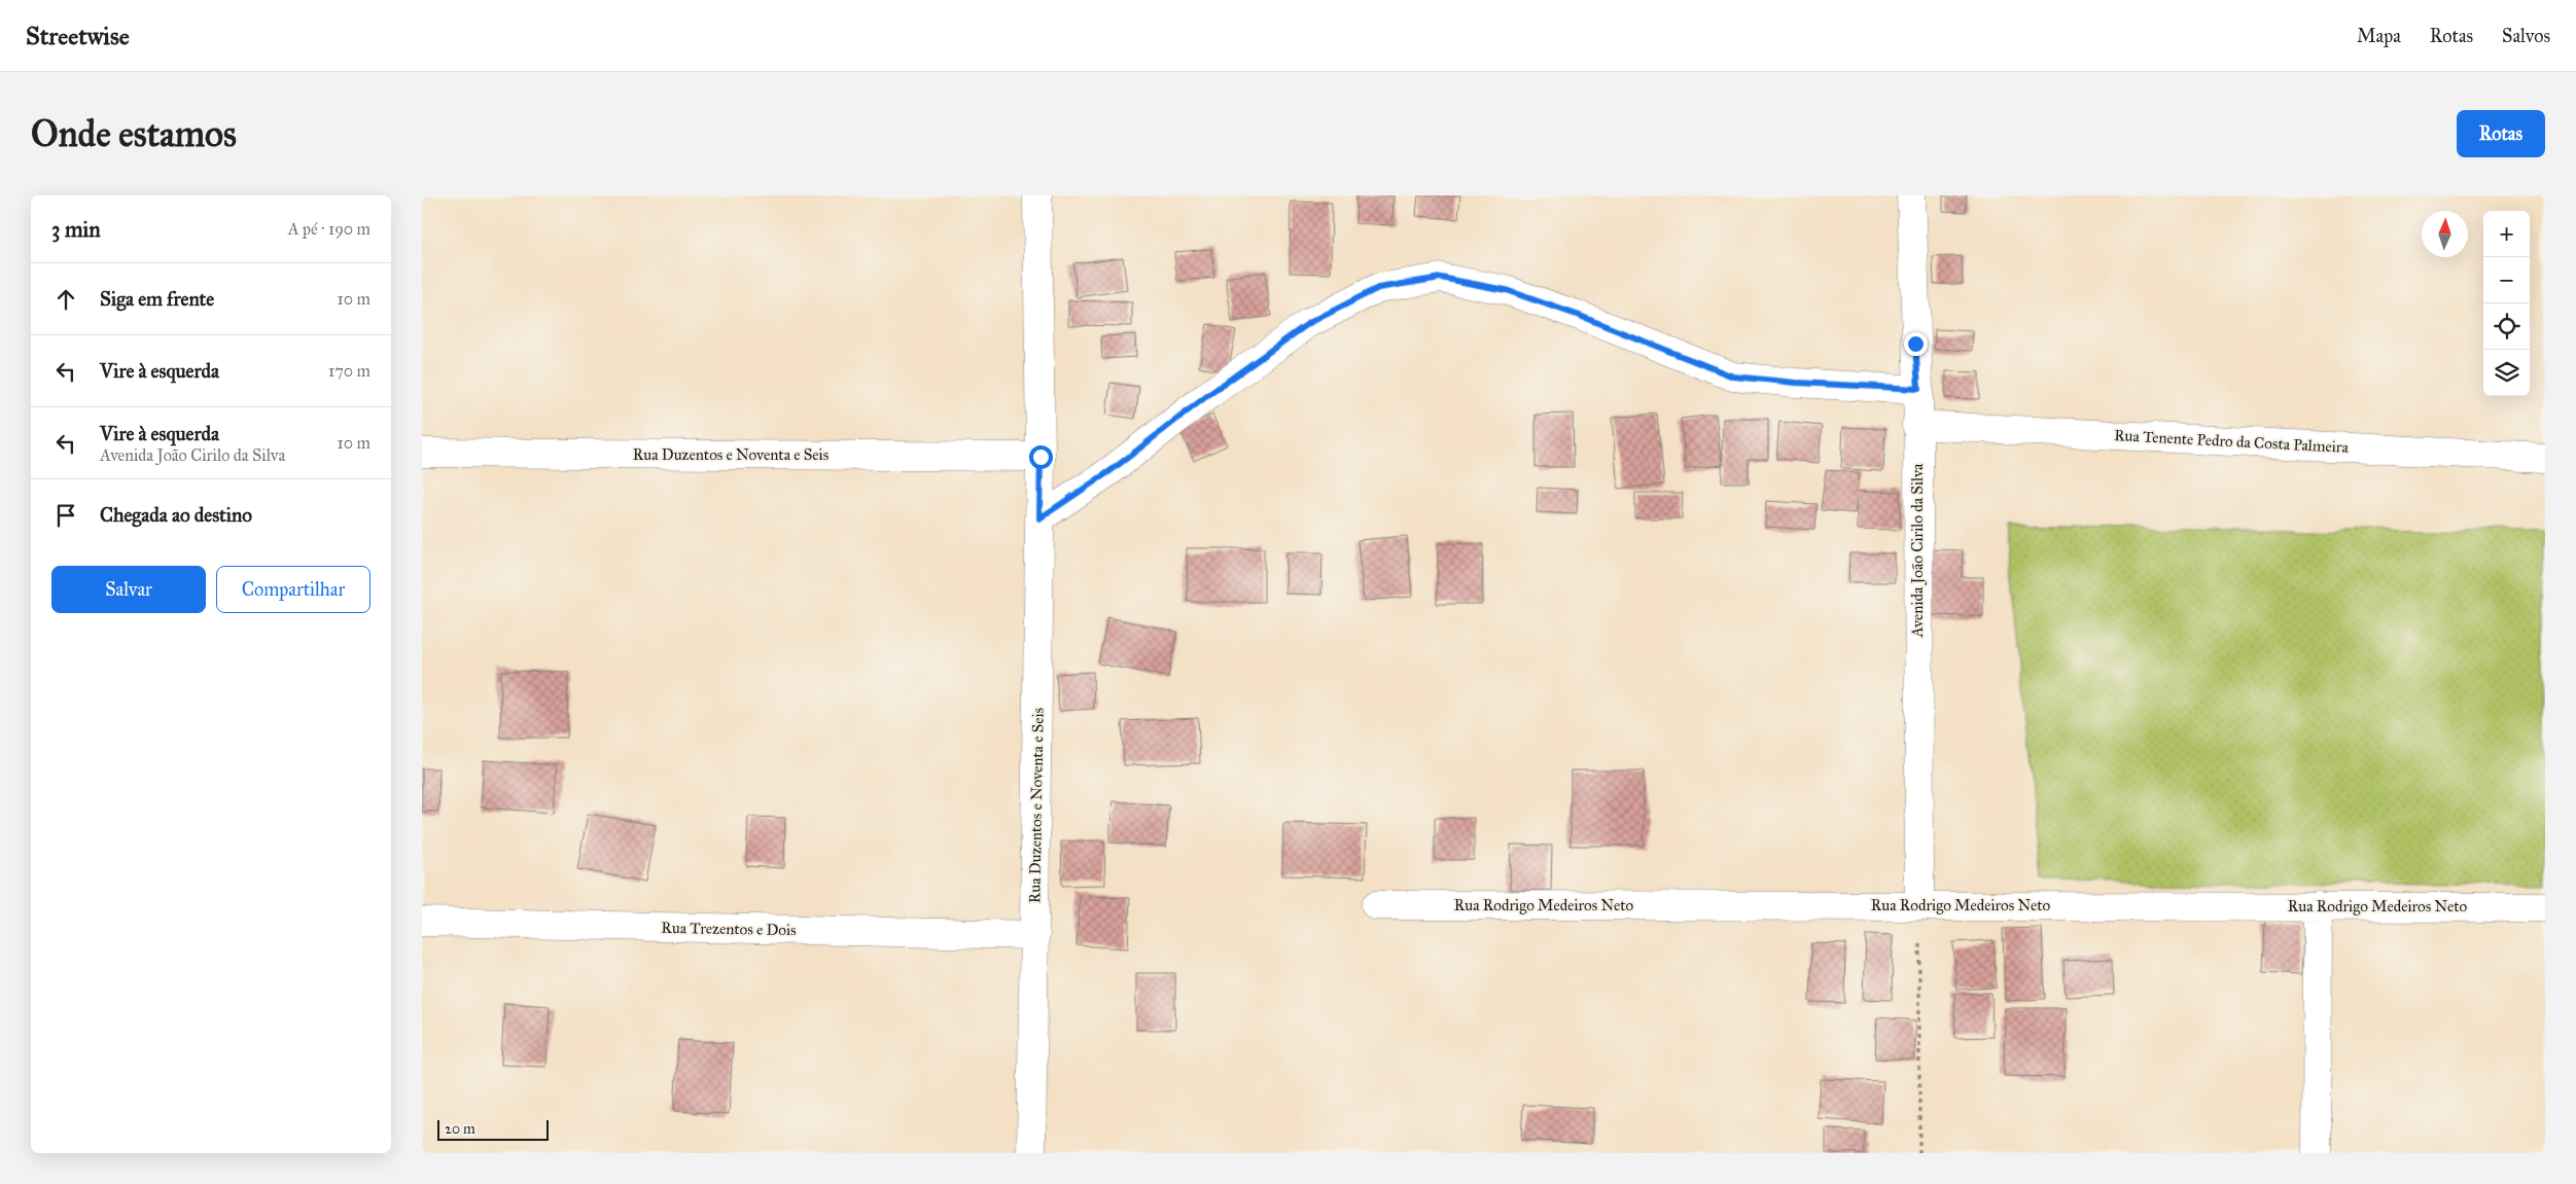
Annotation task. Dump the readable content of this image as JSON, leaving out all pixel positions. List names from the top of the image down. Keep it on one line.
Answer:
{"streets":{"street":["Rua Tenente Pedro da Costa Palmeira","Rua Duzentos e Noventa e Seis","Avenida João Cirilo da Silva","Rua Rodrigo Medeiros Neto","Rua Trezentos e Dois"]},"crossings":[["Rua Tenente Pedro da Costa Palmeira","Avenida João Cirilo da Silva"],["Rua Duzentos e Noventa e Seis","Rua Trezentos e Dois"],["Avenida João Cirilo da Silva","Rua Rodrigo Medeiros Neto"]],"scale_bar":"20 m","north":"top","page":{"header":"Streetwise","nav":["Mapa","Rotas","Salvos"],"buttons":["Rotas",["Salvar","Compartilhar"]],"title":"Onde estamos","heading":["3 min","A pé · 190 m"],"map_buttons":["+","−"],"list":[["Siga em frente","10 m"],["Vire à esquerda","170 m"],["Vire à esquerda","Avenida João Cirilo da Silva","10 m"],"Chegada ao destino"],"scale":"20 m"}}
